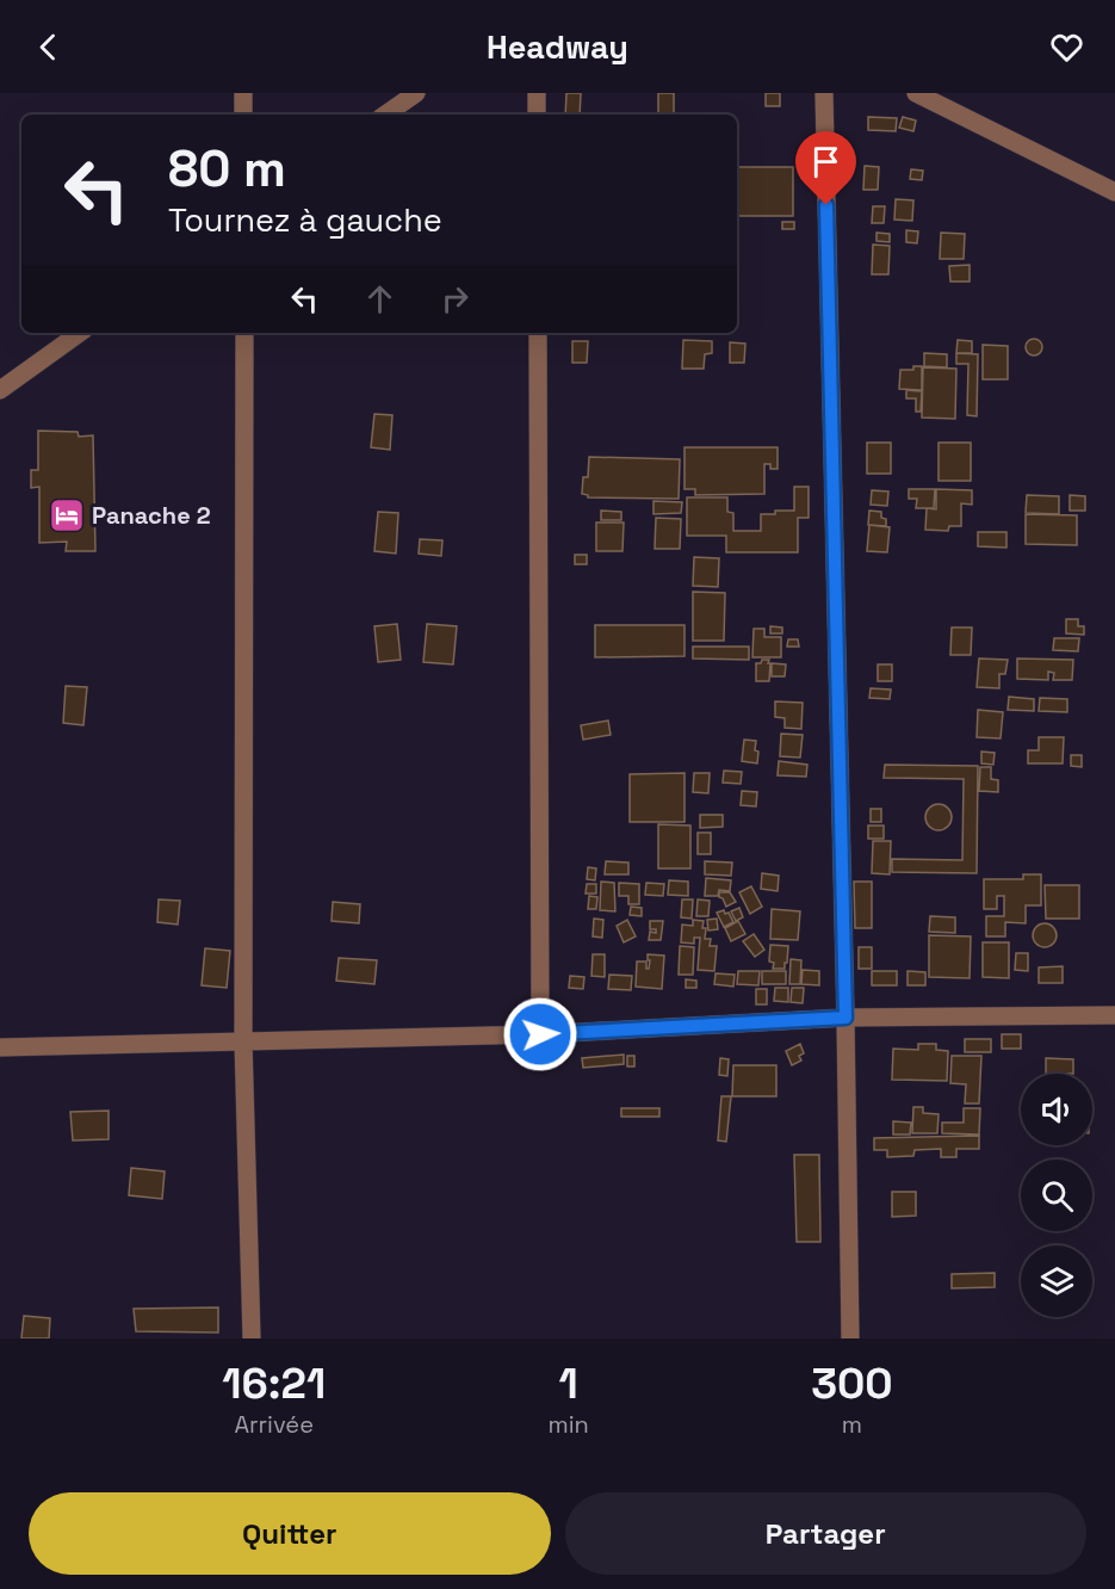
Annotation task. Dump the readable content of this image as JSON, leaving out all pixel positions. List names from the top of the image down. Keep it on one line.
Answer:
{"places":{"hotel":["Panache 2"]},"page":{"header":"Headway","turn":["80 m","Tournez à gauche"],"eta":["16:21","Arrivée","1","min","300","m"],"buttons":["Quitter","Partager"]}}
